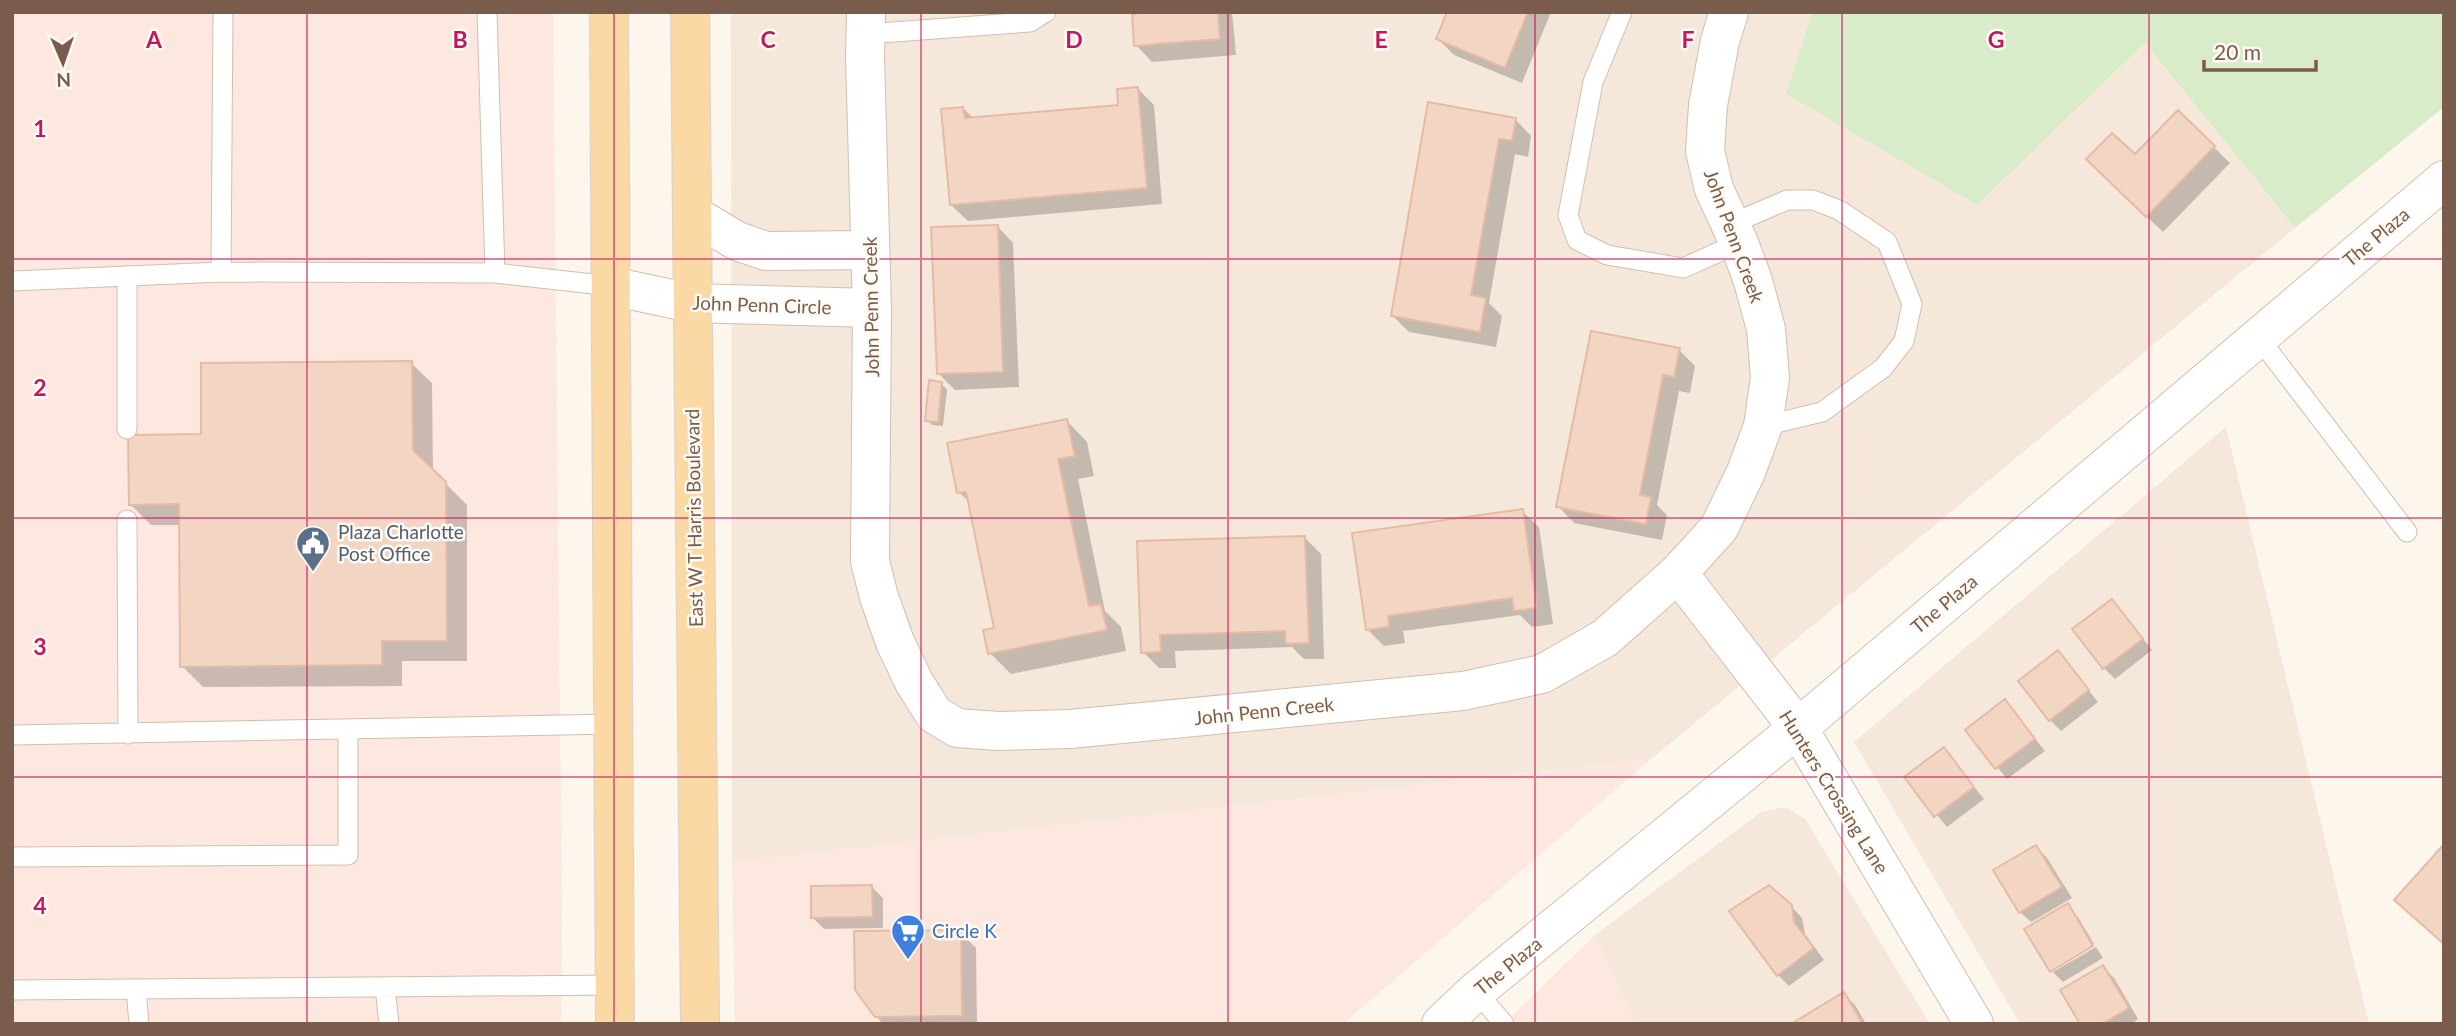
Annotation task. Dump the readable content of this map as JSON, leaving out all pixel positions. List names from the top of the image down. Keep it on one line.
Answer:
{"streets":{"main road":["East W T Harris Boulevard"],"street":["John Penn Creek","The Plaza","John Penn Circle","Hunters Crossing Lane"]},"crossings":[["John Penn Creek","John Penn Circle"],["John Penn Creek","Hunters Crossing Lane"],["The Plaza","Hunters Crossing Lane"],["John Penn Circle","East W T Harris Boulevard"]],"places":{"public building":["Plaza Charlotte Post Office"],"supermarket":["Circle K"]},"scale_bar":"20 m","north":"bottom","grid":{"columns":["A","B","C","D","E","F","G"],"rows":["1","2","3","4"]}}
